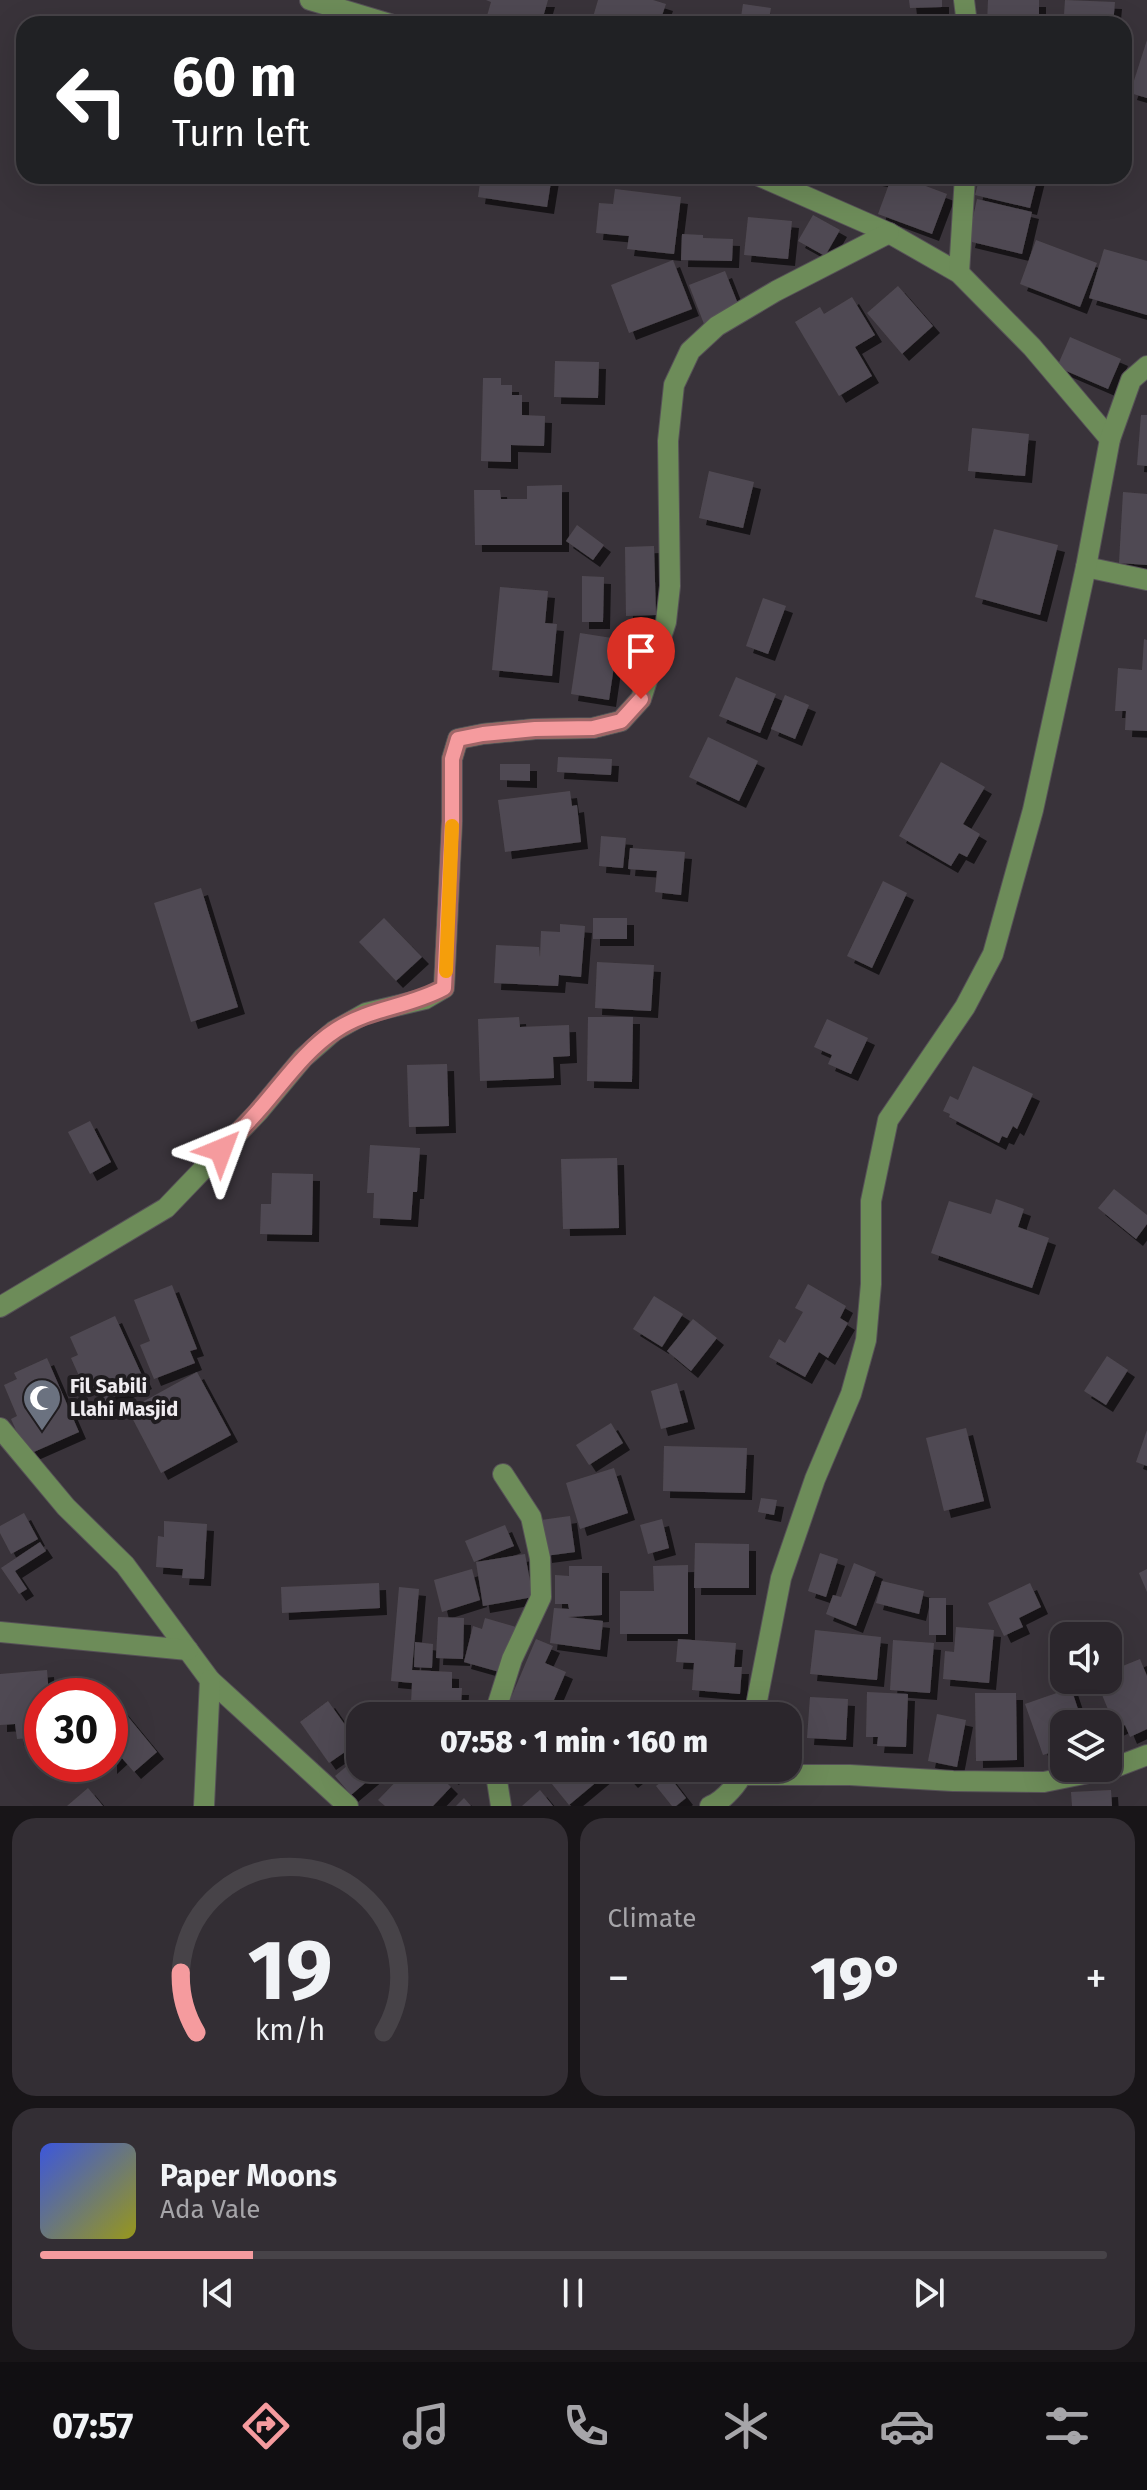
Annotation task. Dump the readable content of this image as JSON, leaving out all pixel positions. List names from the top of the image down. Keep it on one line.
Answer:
{"places":{"mosque":["Fil Sabili Llahi Masjid"]},"page":{"turn":["60 m","Turn left"],"limit":"30","trip":"07:58 · 1 min · 160 m","tile":"Climate","heat":["−","19°","+"],"song":["Paper Moons","Ada Vale"],"tabs":"07:57","gauge":["19","km/h"]}}
